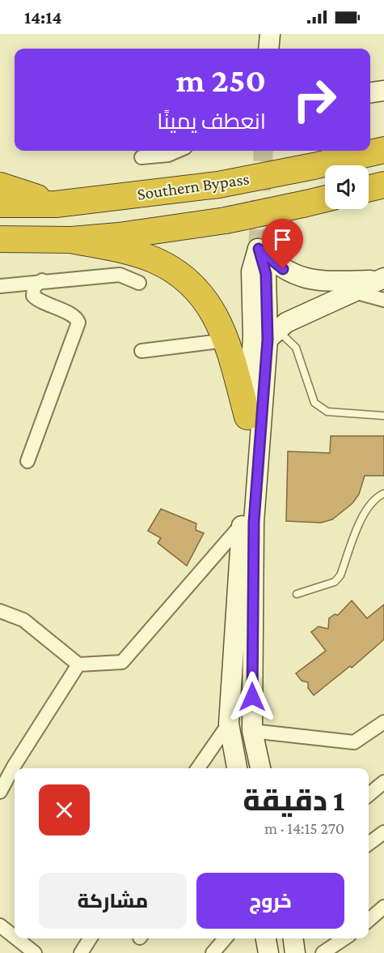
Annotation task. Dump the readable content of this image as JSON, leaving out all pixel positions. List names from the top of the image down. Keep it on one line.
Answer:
{"streets":{"highway":["Southern Bypass"]},"page":{"status":"14:14","turn":["250 m","انعطف يمينًا"],"heading":["1 دقيقة","270 m · 14:15"],"buttons":["خروج","مشاركة"]}}
